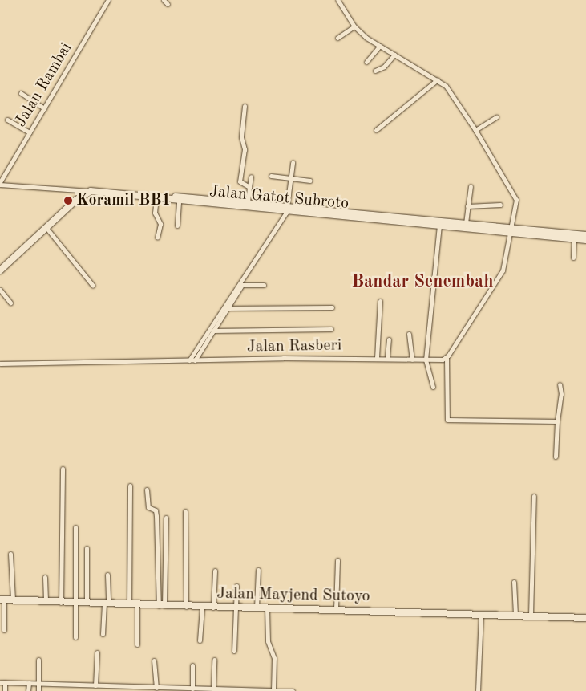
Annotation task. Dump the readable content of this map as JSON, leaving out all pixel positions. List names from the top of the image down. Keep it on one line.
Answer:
{"streets":{"main road":["Jalan Gatot Subroto","Jalan Mayjend Sutoyo"],"street":["Jalan Rambai","Jalan Rasberi"]},"districts":["Bandar Senembah"],"places":["Koramil BB1"]}
